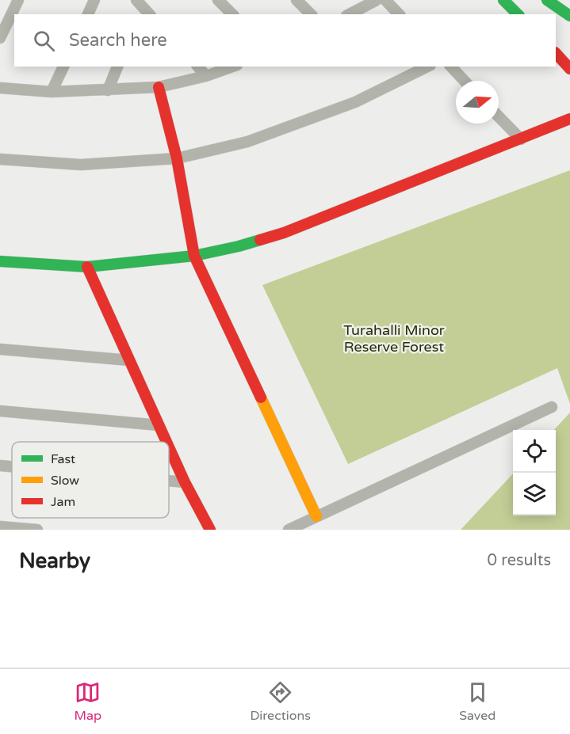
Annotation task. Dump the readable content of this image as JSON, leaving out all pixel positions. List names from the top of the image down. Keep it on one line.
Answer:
{"parks":["Turahalli Minor Reserve Forest"],"legend":["Fast","Slow","Jam"],"north":"right","page":{"search":"Search here","heading":["Nearby","0 results"],"nav":["Map","Directions","Saved"]}}
